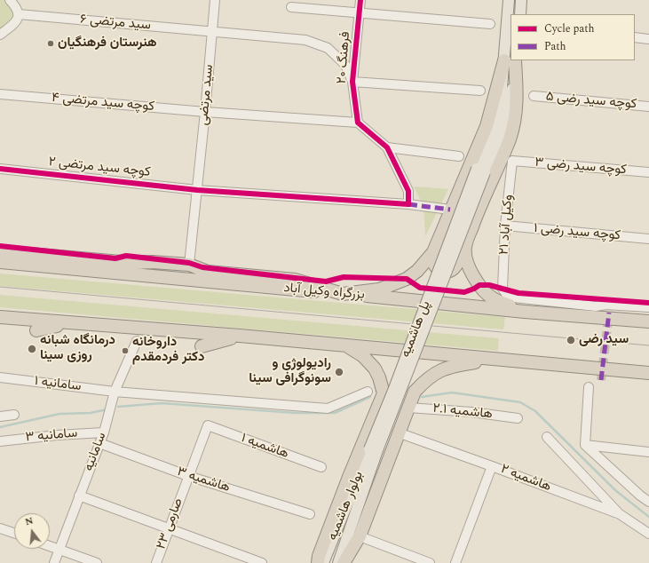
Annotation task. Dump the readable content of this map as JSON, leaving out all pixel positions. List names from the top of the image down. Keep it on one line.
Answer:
{"streets":{"highway":["بزرگراه وکیل آباد"],"main road":["پل هاشمیه","بولوار هاشمیه"],"street":["سید مرتضی ۶","فرهنگ ۲۰","سید مرتضی","کوچه سید رضی ۵","کوچه سید مرتضی ۴","کوچه سید رضی ۳","کوچه سید مرتضی ۲","۲۱ وکیل آباد","کوچه سید رضی ۱","سامانیه ۱","هاشمیه ۲.۱","سامانیه ۳","هاشمیه ۱","سامانیه","هاشمیه ۲","هاشمیه ۳","صارمی ۲۳"]},"crossings":[["سید مرتضی ۶","فرهنگ ۲۰"],["سید مرتضی ۶","سید مرتضی"],["فرهنگ ۲۰","کوچه سید مرتضی ۴"],["سید مرتضی","کوچه سید مرتضی ۴"],["سید مرتضی","کوچه سید مرتضی ۲"],["کوچه سید رضی ۳","۲۱ وکیل آباد"],["۲۱ وکیل آباد","کوچه سید رضی ۱"],["پل هاشمیه","بولوار هاشمیه"],["سامانیه ۱","سامانیه"],["سامانیه ۳","سامانیه"],["هاشمیه ۱","صارمی ۲۳"],["سامانیه","هاشمیه ۳"],["هاشمیه ۳","صارمی ۲۳"]],"places":["هنرستان فرهنگیان","سید رضی","درمانگاه شبانه روزی سینا","داروخانه دكتر فردمقدم","رادیولوژی و سونوگرافی سینا"],"legend":["Cycle path","Path"],"north":"top"}
